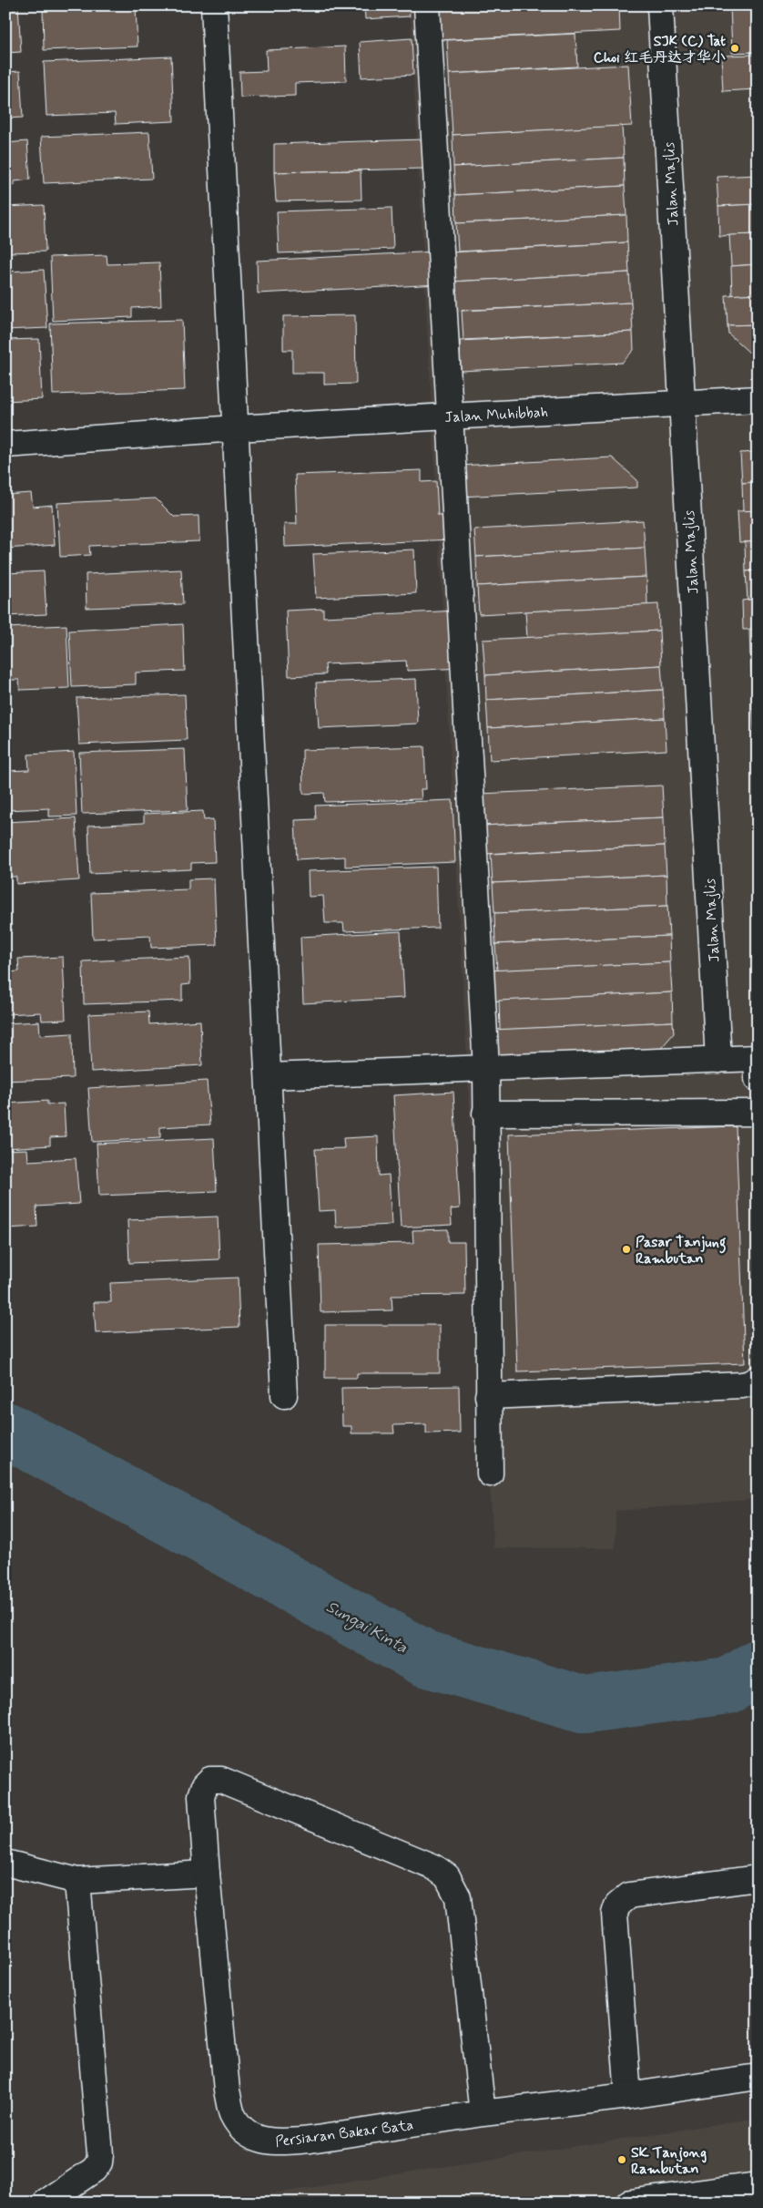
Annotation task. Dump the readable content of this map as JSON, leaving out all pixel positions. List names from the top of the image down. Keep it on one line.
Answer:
{"streets":{"street":["Jalan Majlis","Jalan Muhibbah","Persiaran Bakar Bata"]},"crossings":[["Jalan Majlis","Jalan Muhibbah"]],"water":["Sungai Kinta"],"places":["SJK (C) Tat Choi 红毛丹达才华小","Pasar Tanjung Rambutan","SK Tanjong Rambutan"]}
